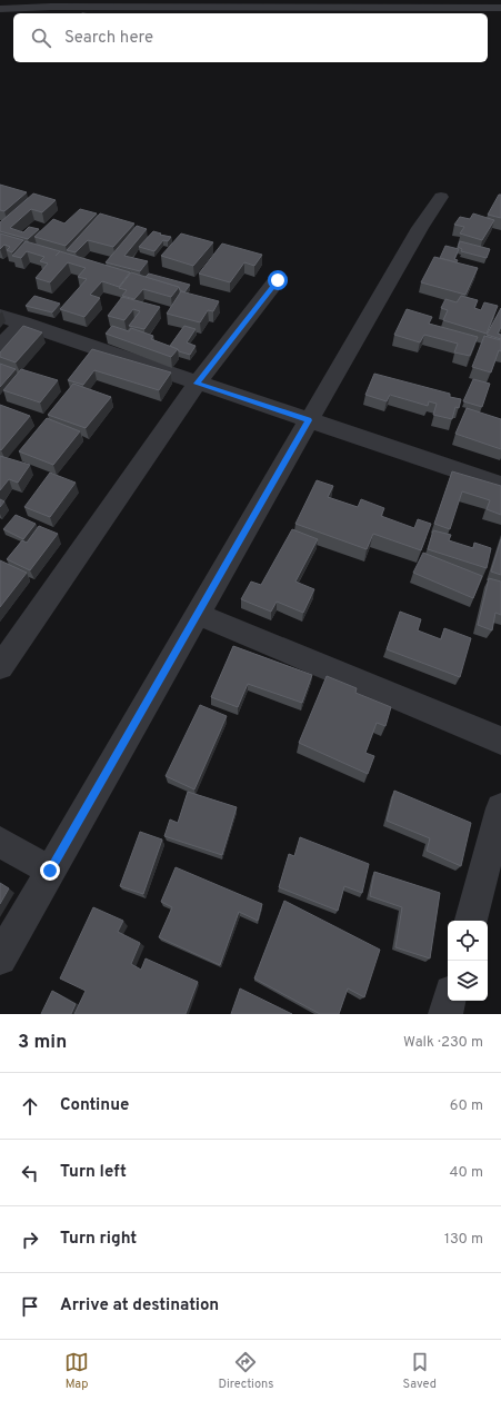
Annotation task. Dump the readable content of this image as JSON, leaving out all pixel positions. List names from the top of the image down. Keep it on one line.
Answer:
{"page":{"search":"Search here","heading":["3 min","Walk · 230 m"],"list":[["Continue","60 m"],["Turn left","40 m"],["Turn right","130 m"],"Arrive at destination"],"nav":["Map","Directions","Saved"]}}
